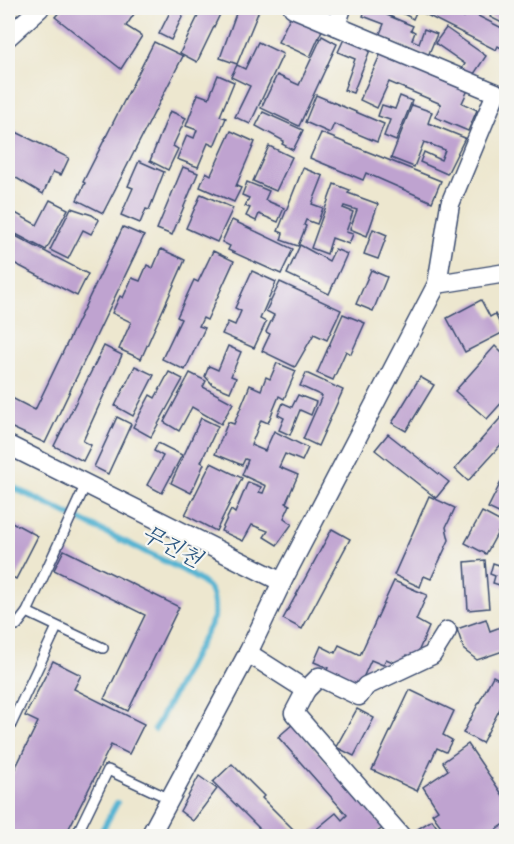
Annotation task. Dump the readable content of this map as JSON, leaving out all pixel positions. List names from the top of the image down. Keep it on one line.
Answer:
{"water":["무진천"]}
